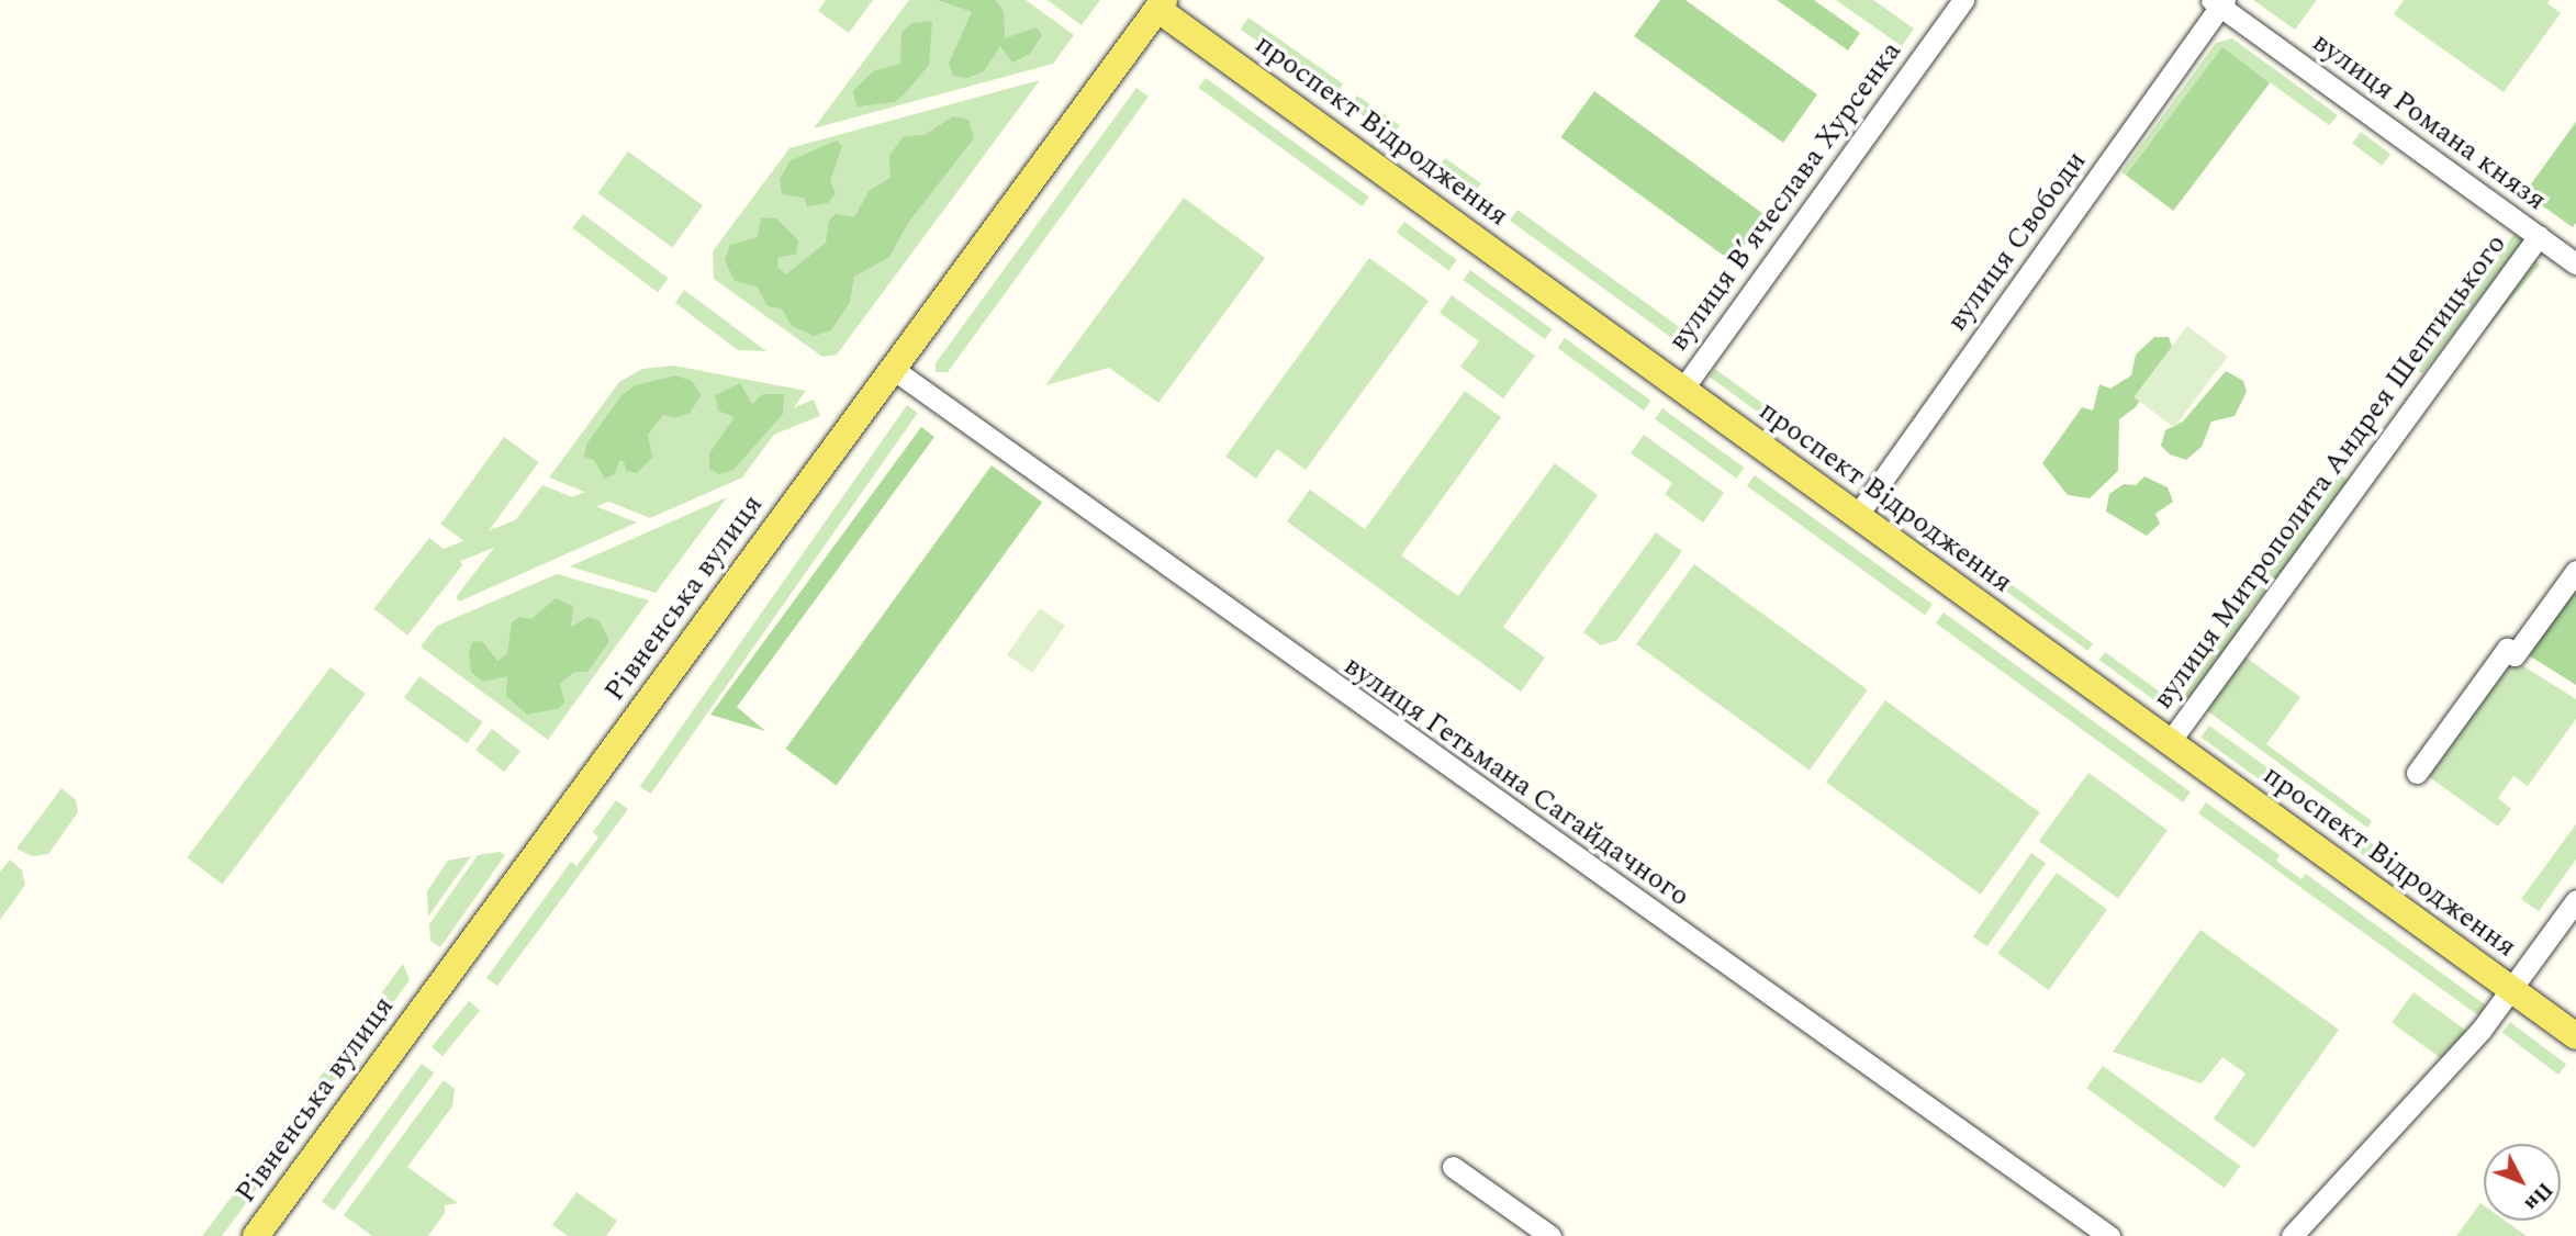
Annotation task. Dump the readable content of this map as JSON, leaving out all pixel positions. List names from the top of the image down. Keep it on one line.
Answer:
{"streets":{"main road":["проспект Відродження","Рівненська вулиця"],"street":["вулиця Романа князя","вулиця Вʼячеслава Хурсенка","вулиця Свободи","вулиця Митрополита Андрея Шептицького","вулиця Гетьмана Сагайдачного"]},"crossings":[["вулиця Романа князя","вулиця Свободи"],["вулиця Романа князя","вулиця Митрополита Андрея Шептицького"],["проспект Відродження","вулиця Вʼячеслава Хурсенка"],["проспект Відродження","вулиця Свободи"],["проспект Відродження","вулиця Митрополита Андрея Шептицького"],["проспект Відродження","Рівненська вулиця"],["Рівненська вулиця","вулиця Гетьмана Сагайдачного"]],"north":"bottom right"}
